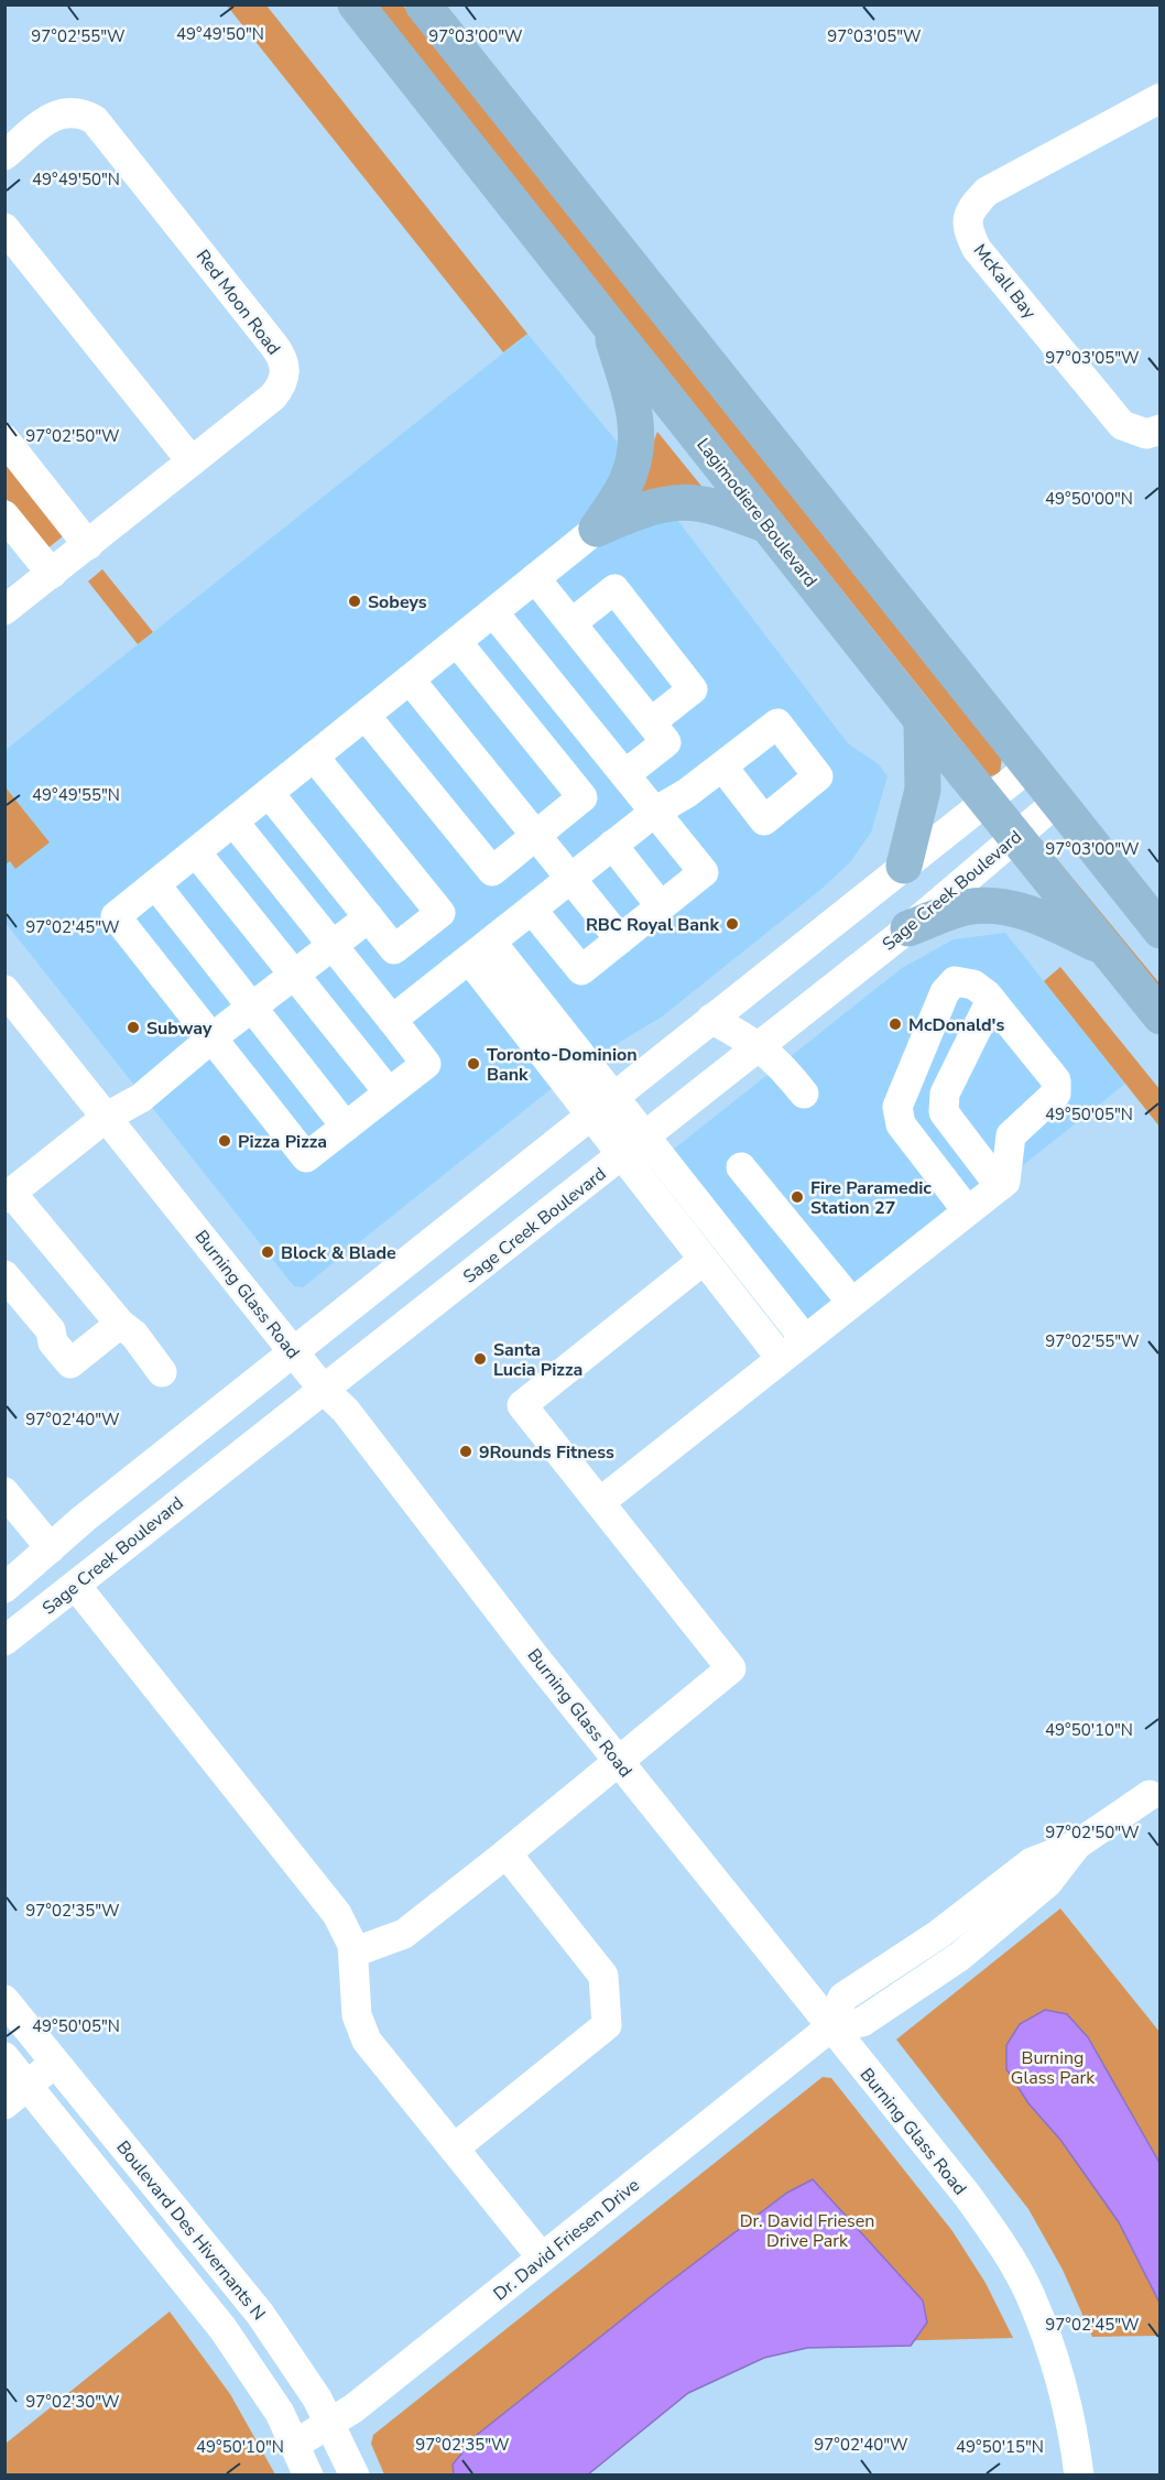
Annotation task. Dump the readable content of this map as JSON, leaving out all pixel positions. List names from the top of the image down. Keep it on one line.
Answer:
{"streets":{"main road":["Lagimodiere Boulevard"],"street":["McKall Bay","Red Moon Road","Sage Creek Boulevard","Burning Glass Road","Boulevard Des Hivernants N","Dr. David Friesen Drive"]},"crossings":[["Lagimodiere Boulevard","Sage Creek Boulevard"],["Sage Creek Boulevard","Burning Glass Road"],["Burning Glass Road","Dr. David Friesen Drive"],["Boulevard Des Hivernants N","Dr. David Friesen Drive"]],"parks":["Burning Glass Park","Dr. David Friesen Drive Park"],"places":["Sobeys","RBC Royal Bank","McDonald's","Subway","Toronto-Dominion Bank","Pizza Pizza","Fire Paramedic Station 27","Block & Blade","Santa Lucia Pizza","9Rounds Fitness"],"coordinates":["49°49'50\"N","97°03'00\"W","97°02'55\"W","97°03'05\"W","97°02'50\"W","49°50'00\"N","49°49'55\"N","97°02'45\"W","49°50'05\"N","97°02'40\"W","49°50'10\"N","97°02'35\"W","97°02'30\"W","49°50'15\"N"]}
